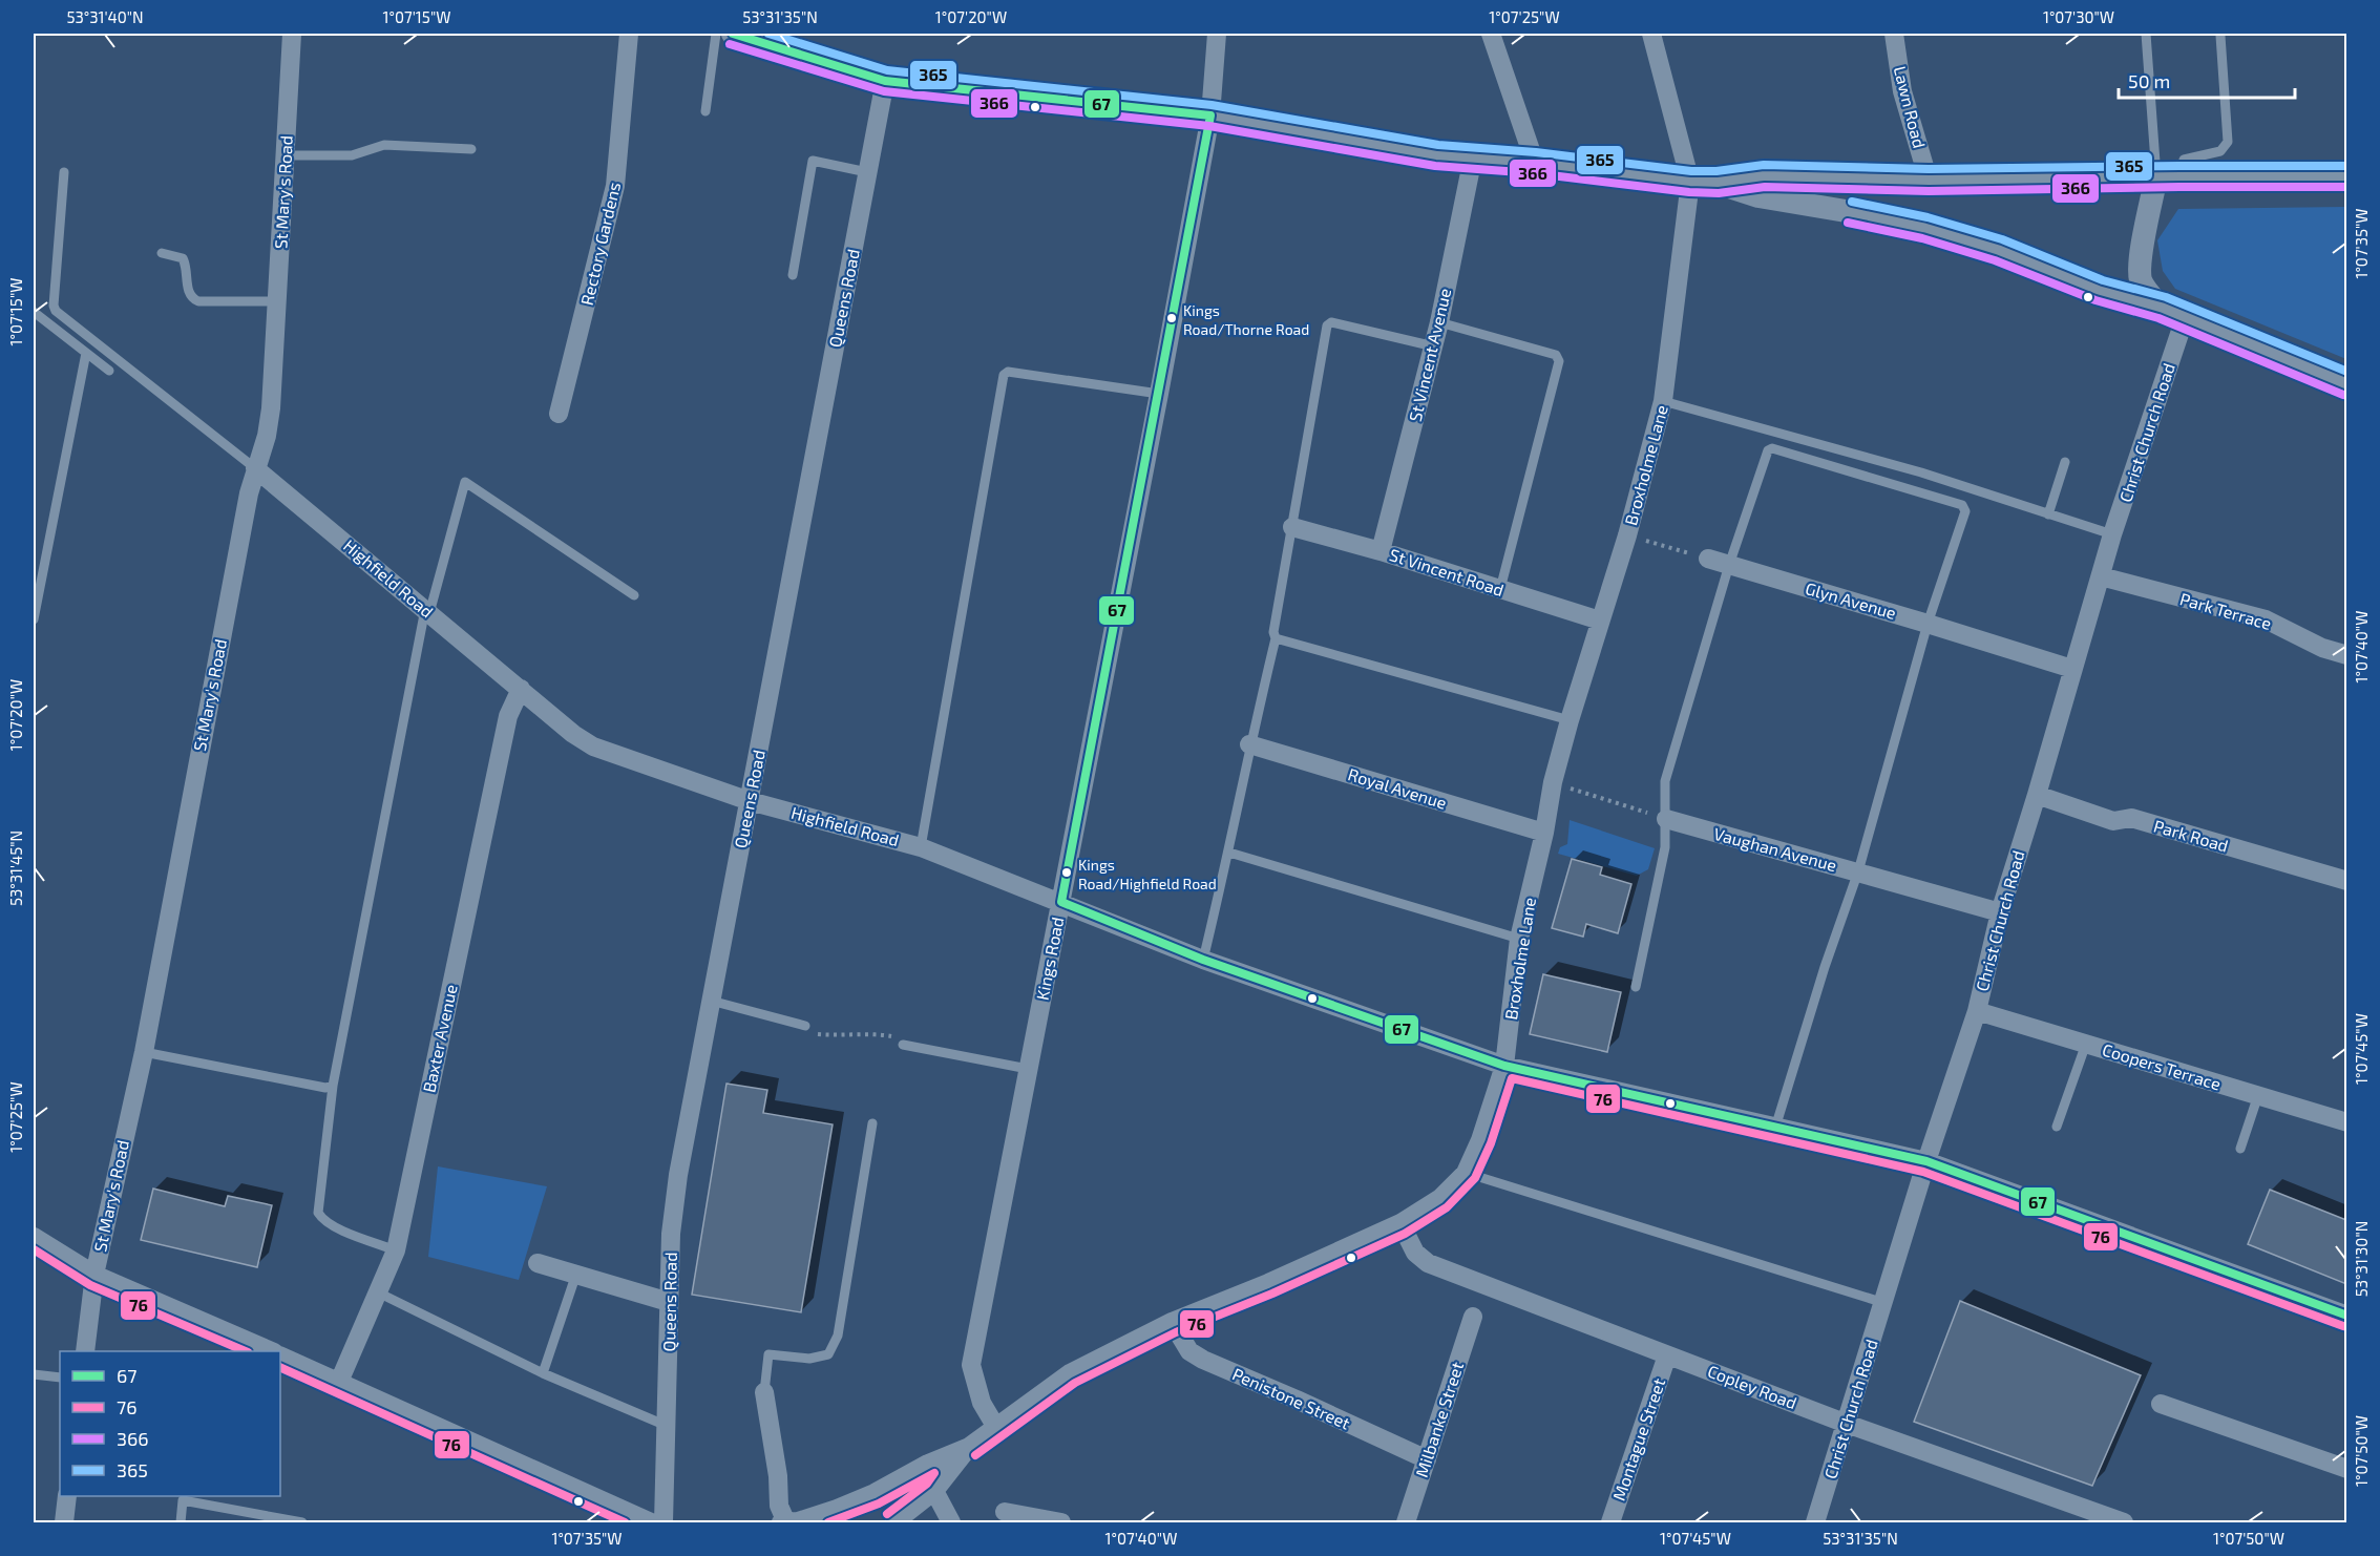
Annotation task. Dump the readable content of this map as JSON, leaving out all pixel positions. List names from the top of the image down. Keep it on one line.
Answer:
{"streets":{"street":["Lawn Road","St Mary's Road","Rectory Gardens","Queens Road","St Vincent Avenue","Christ Church Road","Broxholme Lane","St Vincent Road","Highfield Road","Glyn Avenue","Park Terrace","Royal Avenue","Park Road","Vaughan Avenue","Kings Road","Baxter Avenue","Coopers Terrace","Copley Road","Penistone Street","Milbanke Street","Montague Street"]},"crossings":[["St Mary's Road","Highfield Road"],["Queens Road","Highfield Road"],["St Vincent Avenue","St Vincent Road"],["Christ Church Road","Highfield Road"],["Christ Church Road","Glyn Avenue"],["Christ Church Road","Park Terrace"],["Christ Church Road","Park Road"],["Christ Church Road","Vaughan Avenue"],["Christ Church Road","Coopers Terrace"],["Christ Church Road","Copley Road"],["Broxholme Lane","St Vincent Road"],["Broxholme Lane","Highfield Road"],["Broxholme Lane","Royal Avenue"],["Broxholme Lane","Kings Road"],["Broxholme Lane","Copley Road"],["Broxholme Lane","Penistone Street"],["Highfield Road","Kings Road"],["Highfield Road","Baxter Avenue"],["Copley Road","Montague Street"],["Penistone Street","Milbanke Street"]],"places":["Kings Road/Thorne Road","Kings Road/Highfield Road"],"lines":["transit line 67","transit line 365","transit line 366","transit line 76"],"legend":["67","76","366","365"],"scale_bar":"50 m","coordinates":["53°31'40\"N","1°07'15\"W","53°31'35\"N","1°07'20\"W","1°07'25\"W","1°07'30\"W","1°07'35\"W","1°07'40\"W","53°31'45\"N","1°07'45\"W","53°31'30\"N","1°07'50\"W"]}
